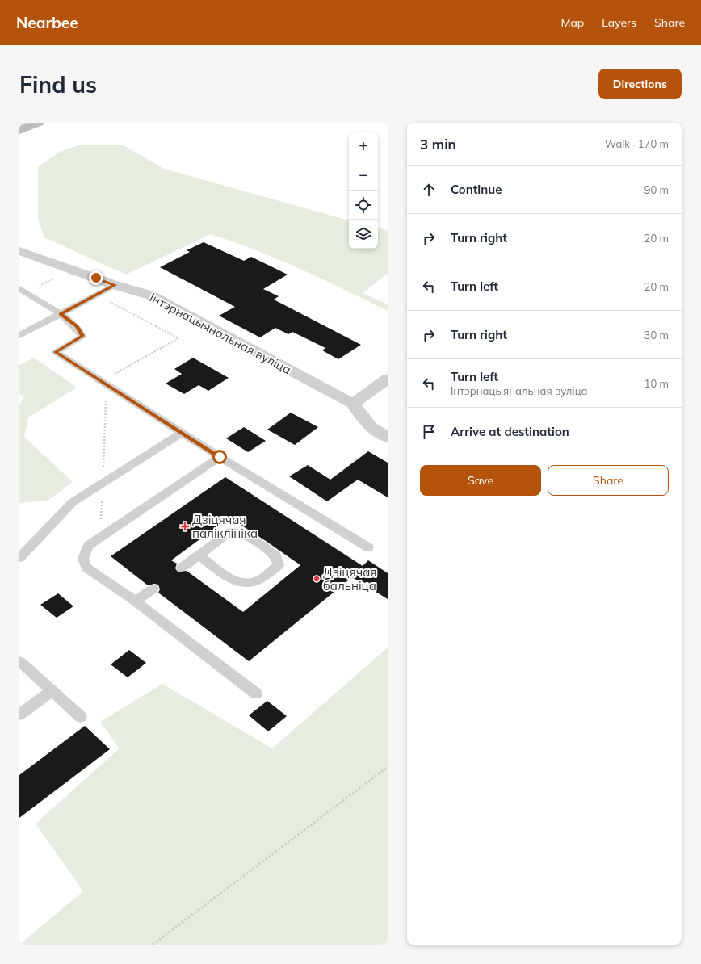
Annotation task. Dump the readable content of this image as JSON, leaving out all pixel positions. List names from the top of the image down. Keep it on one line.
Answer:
{"streets":{"street":["Інтэрнацыянальная вуліца"]},"places":{"health":["Дзіцячая паліклініка"],"other":["Дзіцячая бальніца"]},"page":{"header":"Nearbee","nav":["Map","Layers","Share"],"buttons":["Directions",["Save","Share"]],"title":"Find us","heading":["3 min","Walk · 170 m"],"map_buttons":["+","−"],"list":[["Continue","90 m"],["Turn right","20 m"],["Turn left","20 m"],["Turn right","30 m"],["Turn left","Інтэрнацыянальная вуліца","10 m"],"Arrive at destination"]}}
